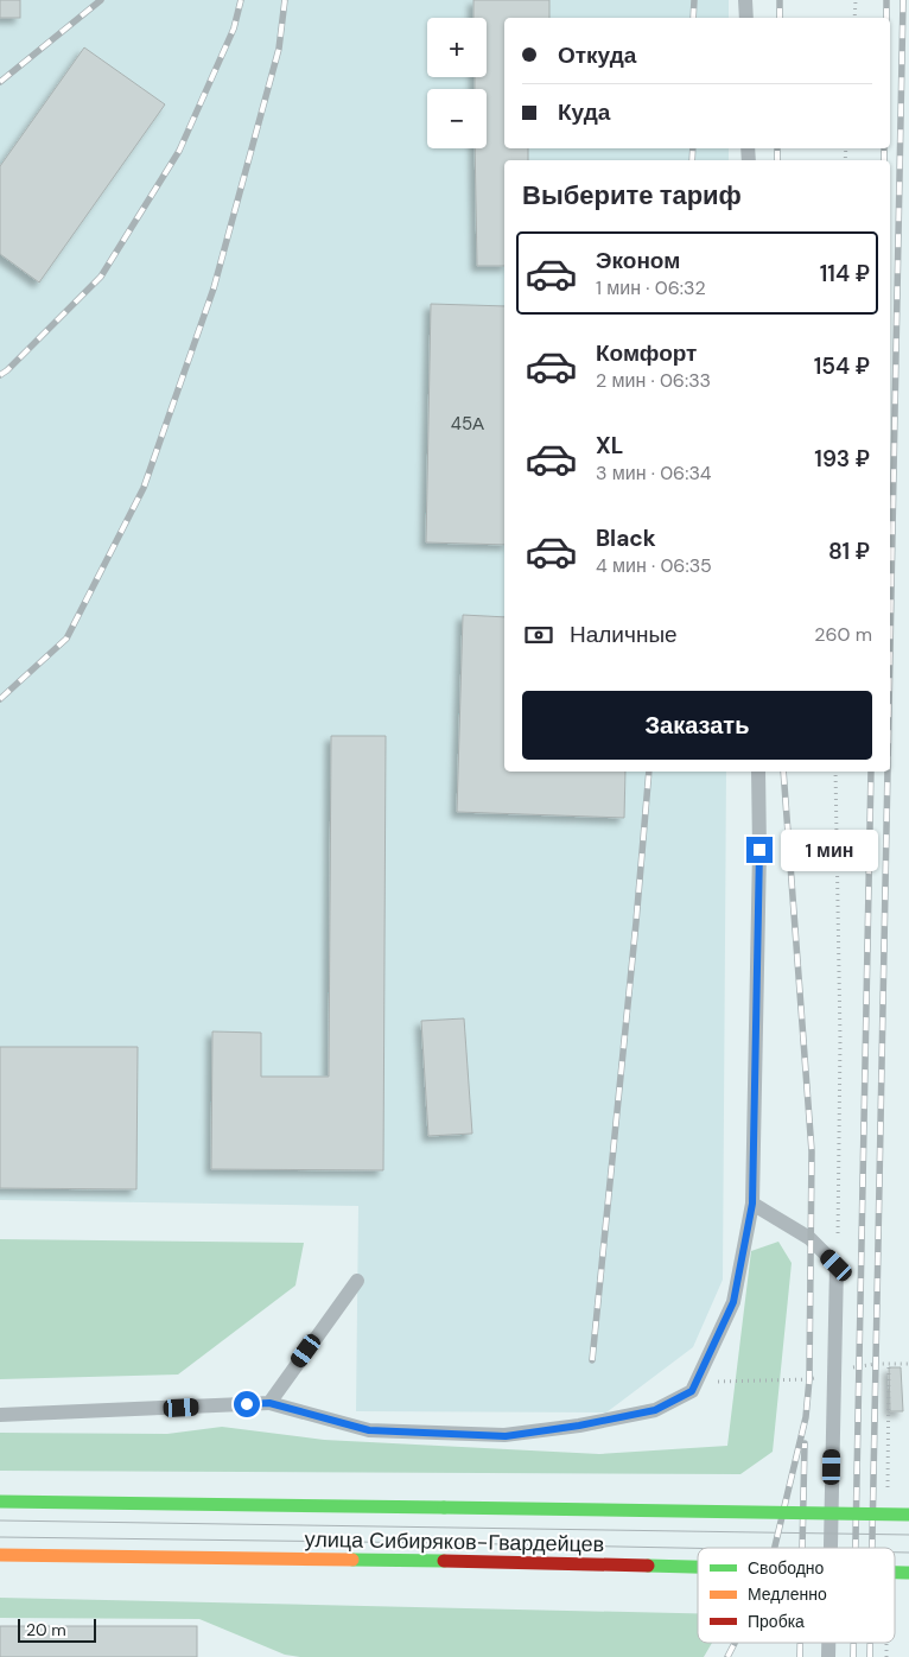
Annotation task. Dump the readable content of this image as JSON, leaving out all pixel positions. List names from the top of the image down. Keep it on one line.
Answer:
{"streets":{"main road":["улица Сибиряков-Гвардейцев"]},"house_numbers":["45А"],"legend":["Свободно","Медленно","Пробка"],"scale_bar":"20 m","page":{"map_buttons":["+","−"],"banner":["Откуда","Куда"],"heading":"Выберите тариф","list":[{"name":"Эконом","note":"1 мин · 06:32","value":"114 ₽"},{"name":"Комфорт","note":"2 мин · 06:33","value":"154 ₽"},{"name":"XL","note":"3 мин · 06:34","value":"193 ₽"},{"name":"Black","note":"4 мин · 06:35","value":"81 ₽"}],"pay":["Наличные","260 m"],"buttons":"Заказать","bubble":"1 мин","scale":"20 m"}}
